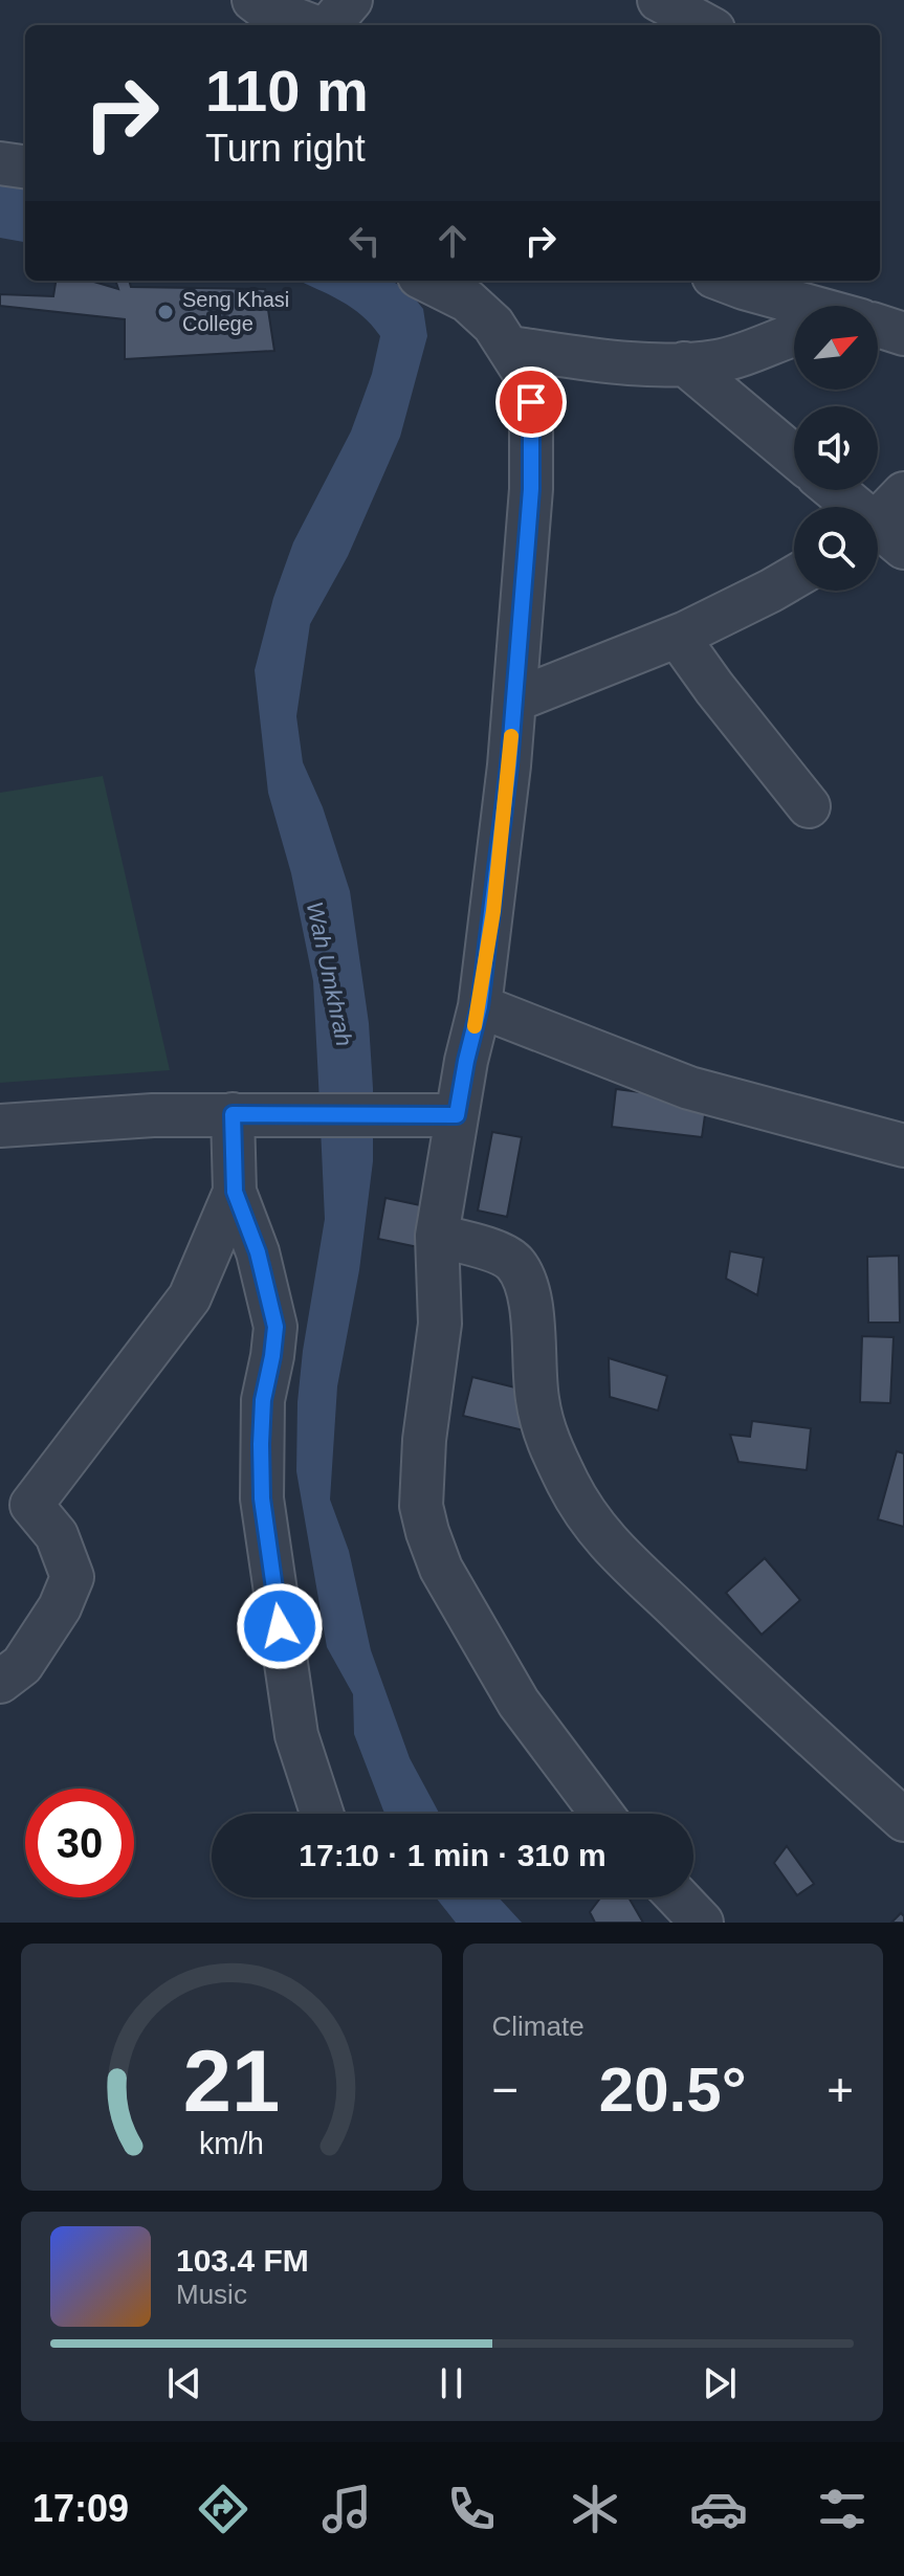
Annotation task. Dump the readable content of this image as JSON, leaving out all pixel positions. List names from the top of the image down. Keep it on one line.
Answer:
{"water":["Wah Umkhrah"],"places":["Seng Khasi College"],"north":"top right","page":{"turn":["110 m","Turn right"],"limit":"30","trip":"17:10 · 1 min · 310 m","tile":"Climate","heat":["−","20.5°","+"],"song":["103.4 FM","Music"],"tabs":"17:09","gauge":["21","km/h"]}}
